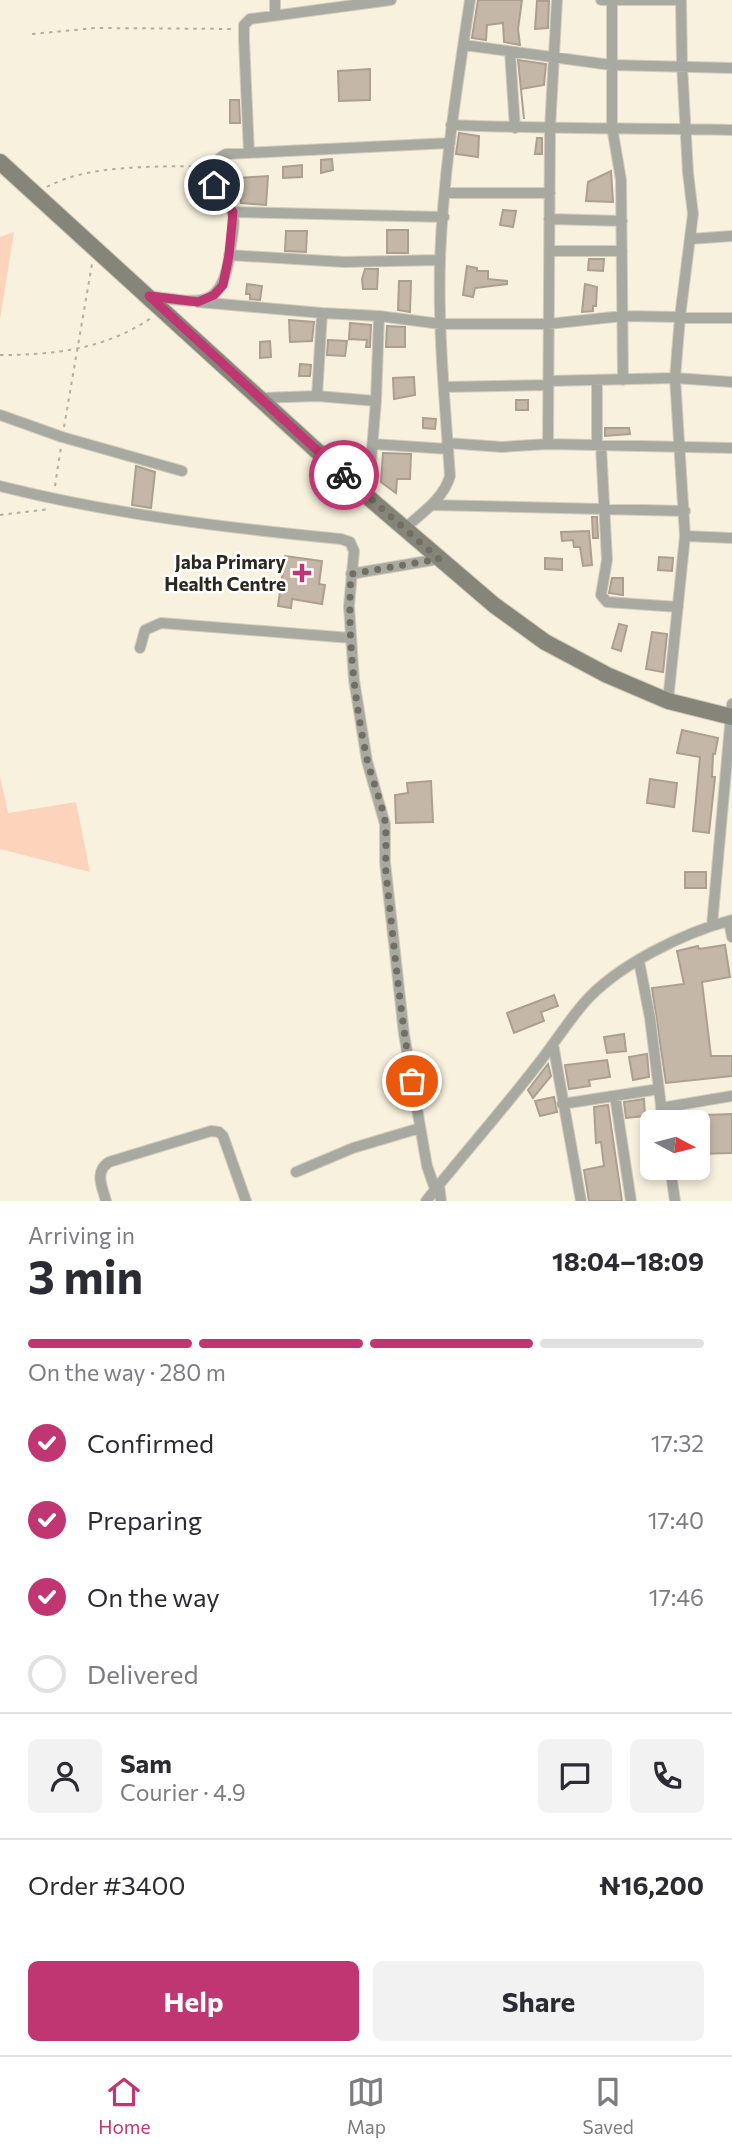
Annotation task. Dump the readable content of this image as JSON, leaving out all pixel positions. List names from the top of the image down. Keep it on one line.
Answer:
{"places":{"health":["Jaba Primary Health Centre"]},"north":"right","page":{"heading":["3 min","Arriving in","18:04–18:09"],"panel":["Sam","Courier · 4.9","Order #3400","₦16,200"],"bar":"On the way · 280 m","list":[["Confirmed","17:32"],["Preparing","17:40"],["On the way","17:46"],"Delivered"],"buttons":["Help","Share"],"tabs":["Home","Map","Saved"]}}
